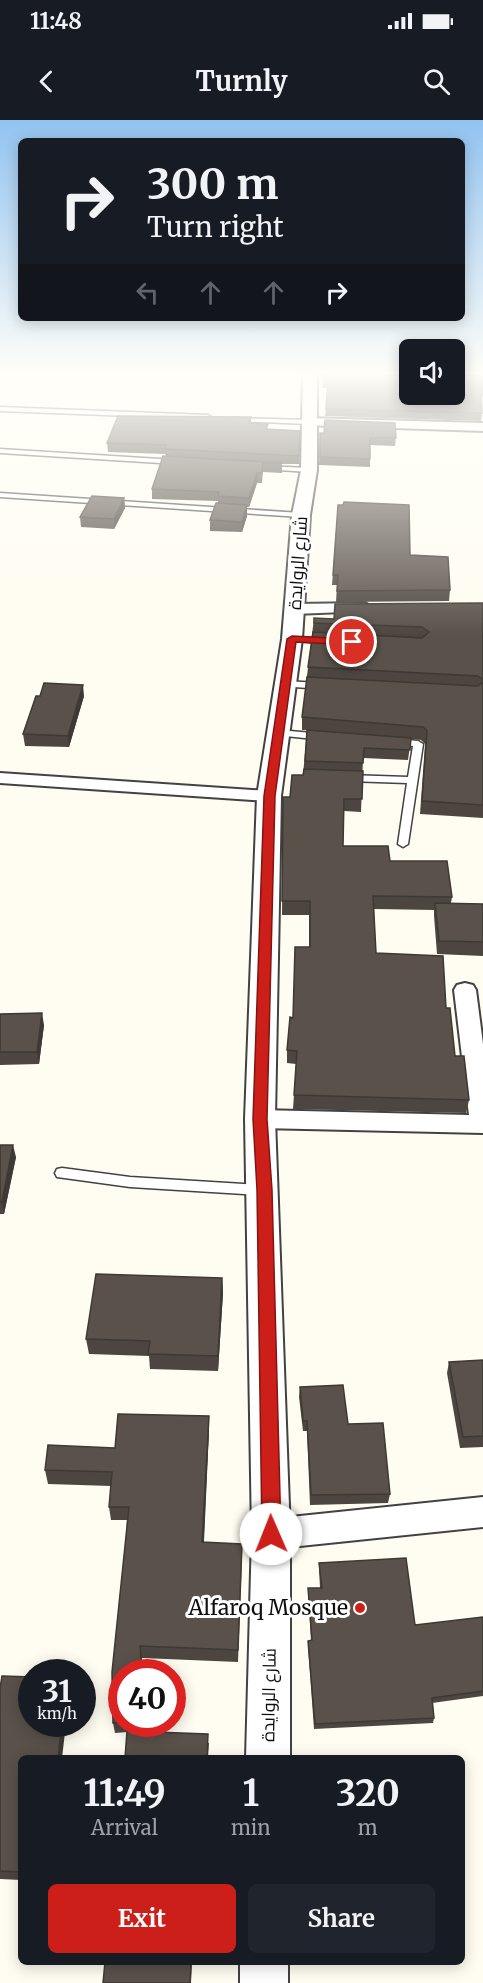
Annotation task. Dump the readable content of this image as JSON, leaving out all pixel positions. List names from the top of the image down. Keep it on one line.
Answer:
{"streets":{"street":["شارع الروايدة"]},"places":["Alfaroq Mosque"],"page":{"status":"11:48","header":"Turnly","turn":["300 m","Turn right"],"speed":"31 km/h","limit":"40","eta":["11:49","Arrival","1","min","320","m"],"buttons":["Exit","Share"]}}
